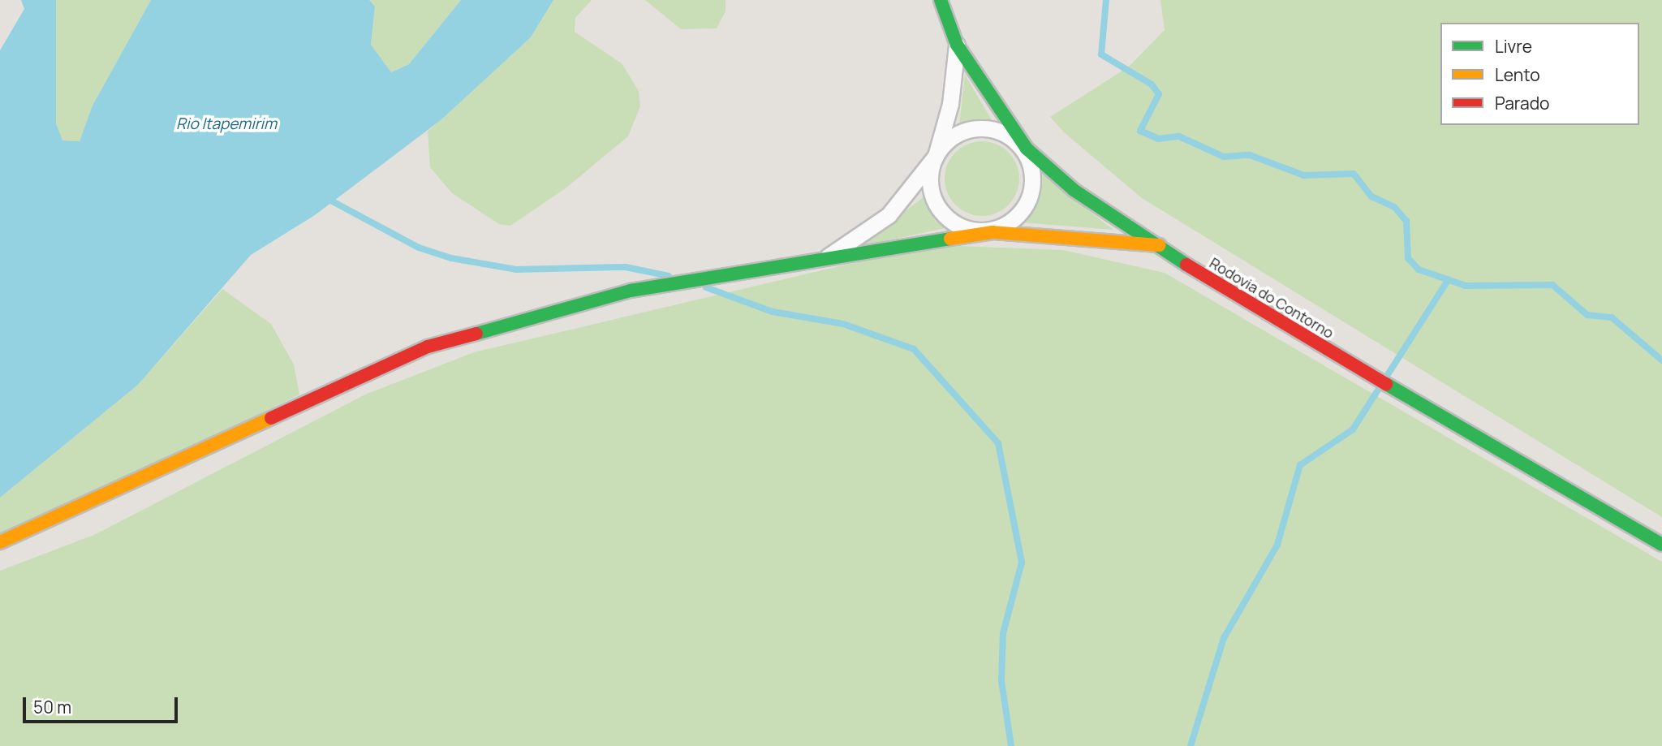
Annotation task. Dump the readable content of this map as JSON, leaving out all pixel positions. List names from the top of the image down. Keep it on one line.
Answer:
{"streets":{"street":["Rodovia do Contorno"]},"water":["Rio Itapemirim"],"legend":["Livre","Lento","Parado"],"scale_bar":"50 m"}
